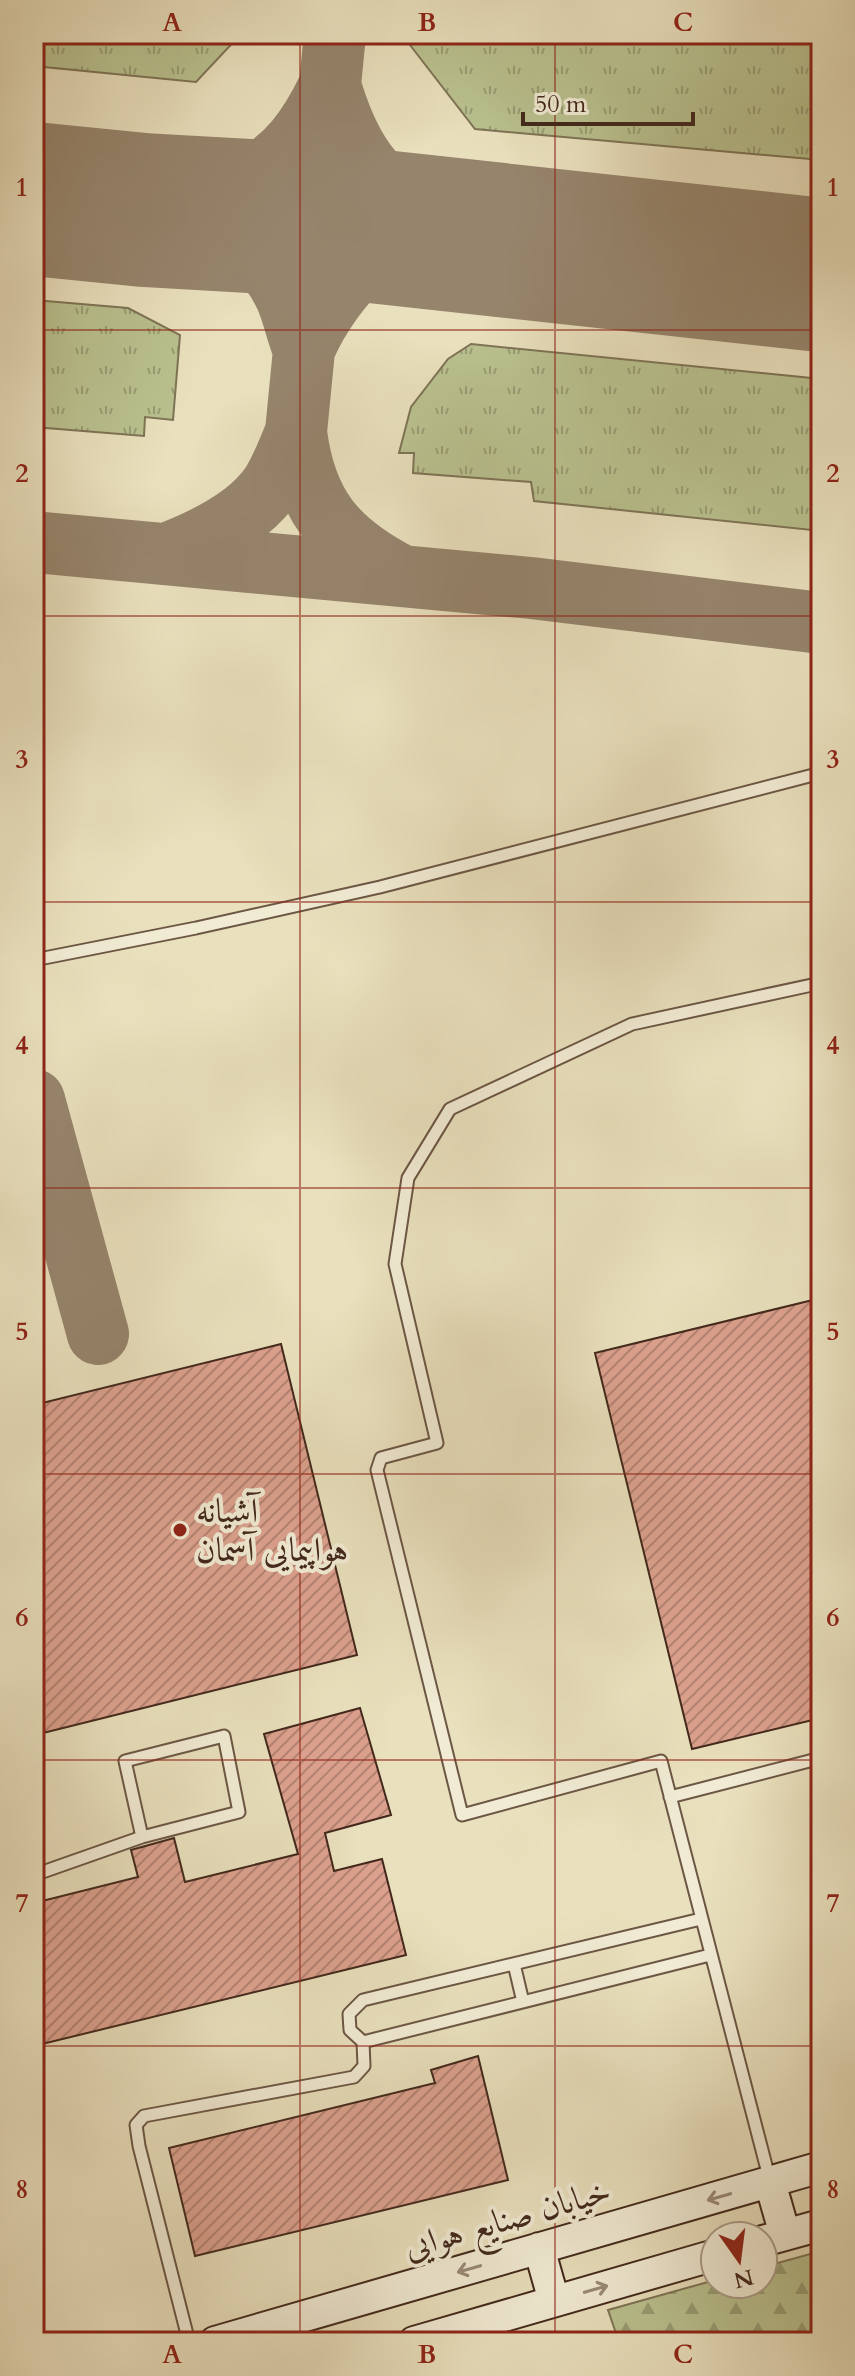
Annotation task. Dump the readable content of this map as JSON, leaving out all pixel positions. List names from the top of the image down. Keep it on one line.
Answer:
{"streets":{"street":["خیابان صنایع هوایی"]},"places":["آشیانه هواپیمایی آسمان"],"scale_bar":"50 m","north":"bottom","grid":{"columns":["A","B","C"],"rows":["1","2","3","4","5","6","7","8"]}}
